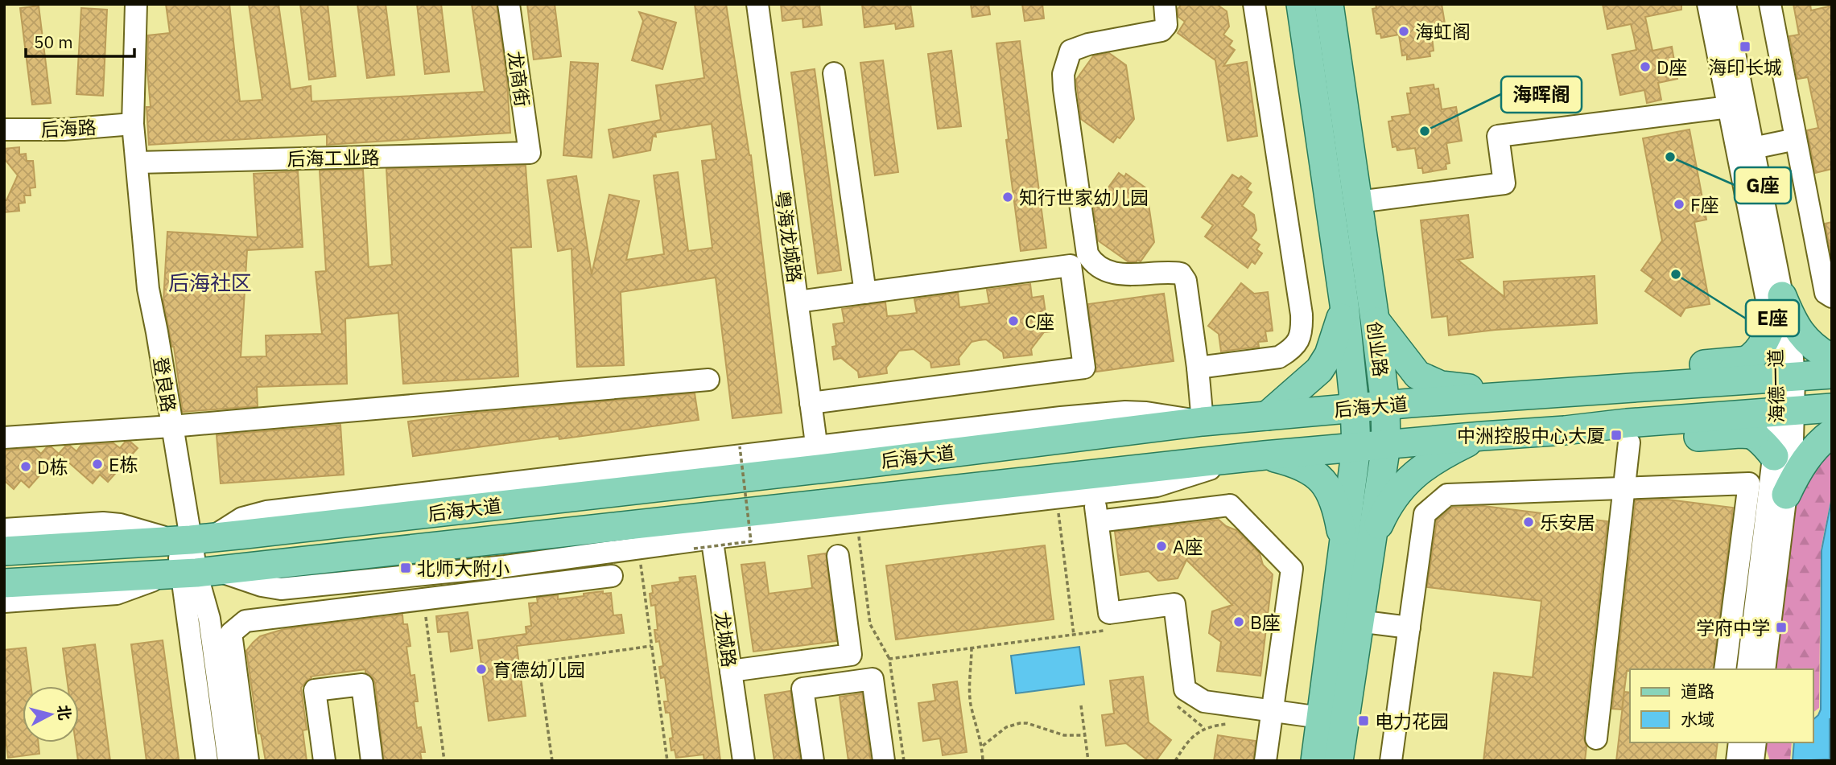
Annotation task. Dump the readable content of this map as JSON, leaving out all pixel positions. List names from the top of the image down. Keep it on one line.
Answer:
{"streets":{"main road":["创业路","后海大道"],"street":["龙商街","后海路","后海工业路","粤海龙城路","登良路","海德一道","龙城路"]},"crossings":[["龙商街","后海工业路"],["后海路","登良路"],["后海工业路","登良路"],["粤海龙城路","后海大道"],["创业路","后海大道"],["登良路","后海大道"],["海德一道","后海大道"],["后海大道","龙城路"]],"districts":["后海社区"],"places":{"other":["海虹阁","D座","海晖阁","G座","知行世家幼儿园","F座","E座","C座","E栋","D栋","乐安居","A座","B座","育德幼儿园"],"transit":["海印长城","中洲控股中心大厦","北师大附小","学府中学","电力花园"]},"legend":["道路","水域"],"scale_bar":"50 m","north":"right"}
